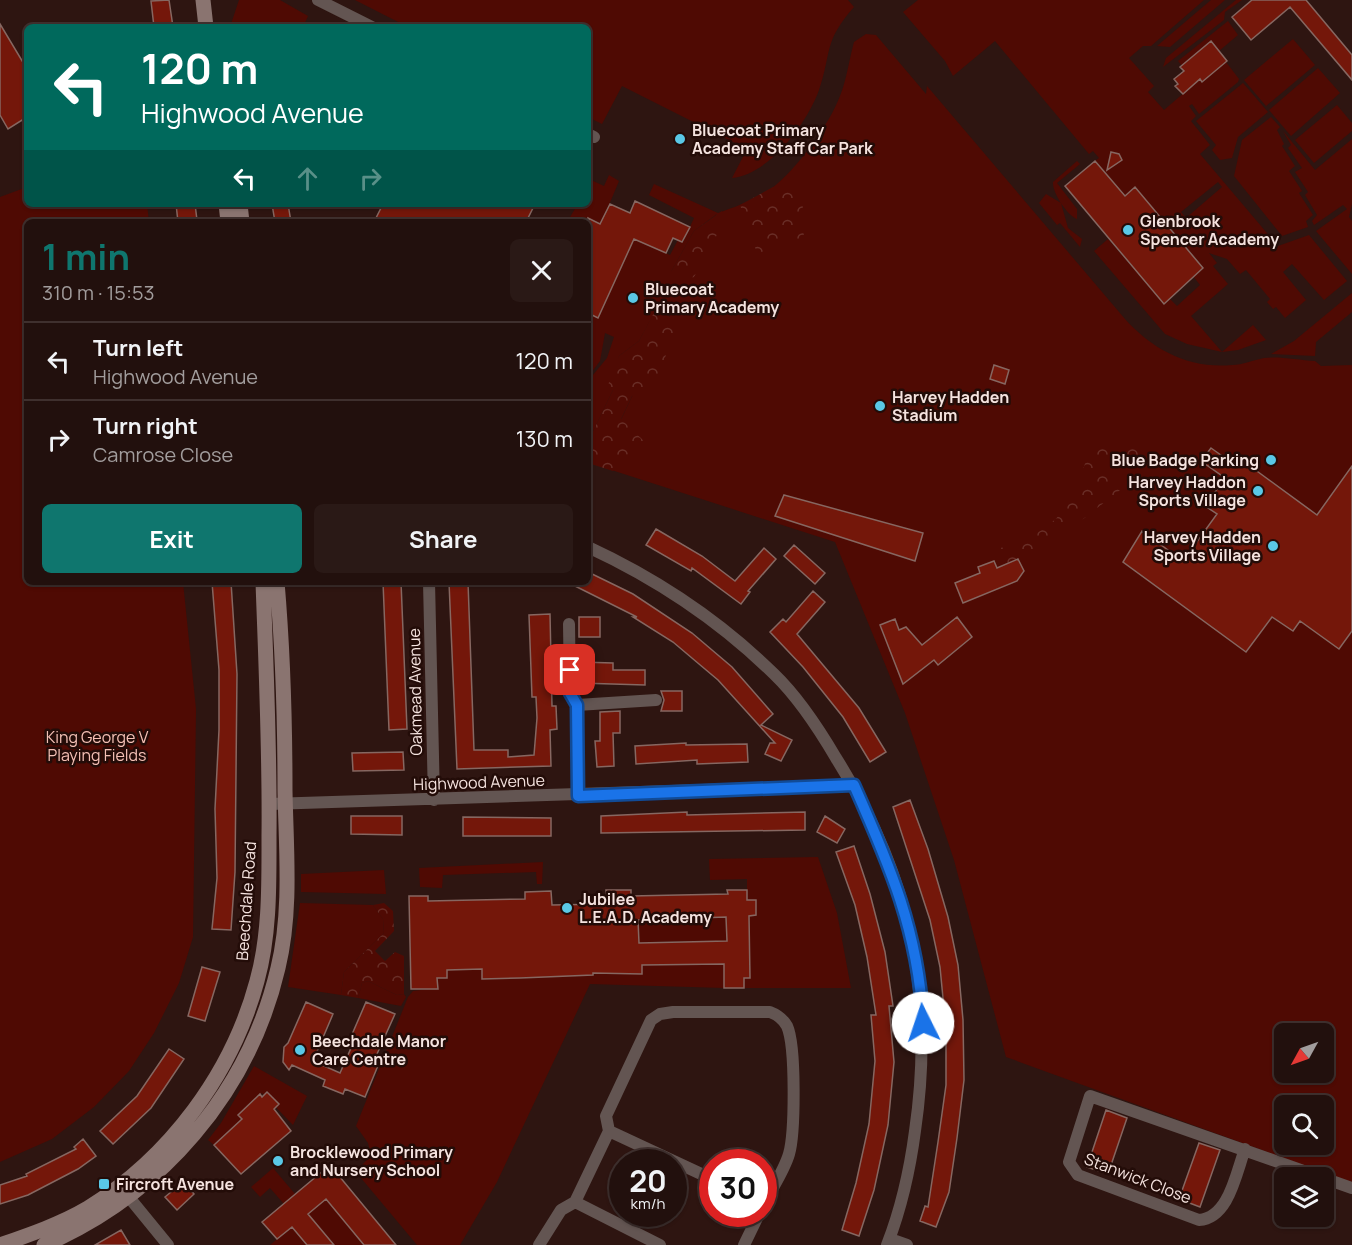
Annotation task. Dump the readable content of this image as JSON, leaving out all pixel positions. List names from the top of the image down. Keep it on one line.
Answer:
{"streets":{"street":["Oakmead Avenue","Highwood Avenue","Beechdale Road","Stanwick Close"]},"crossings":[["Oakmead Avenue","Highwood Avenue"],["Highwood Avenue","Beechdale Road"]],"parks":["King George V Playing Fields"],"places":{"other":["Bluecoat Primary Academy Staff Car Park","Glenbrook Spencer Academy","Bluecoat Primary Academy","Harvey Hadden Stadium","Blue Badge Parking","Harvey Haddon Sports Village","Harvey Hadden Sports Village","Jubilee L.E.A.D. Academy","Beechdale Manor Care Centre","Brocklewood Primary and Nursery School"],"transit":["Fircroft Avenue"]},"north":"bottom left","page":{"turn":["120 m","Highwood Avenue"],"heading":["1 min","310 m · 15:53"],"list":[{"name":"Turn left","note":"Highwood Avenue","value":"120 m"},{"name":"Turn right","note":"Camrose Close","value":"130 m"}],"buttons":["Exit","Share"],"speed":"20 km/h","limit":"30"}}
